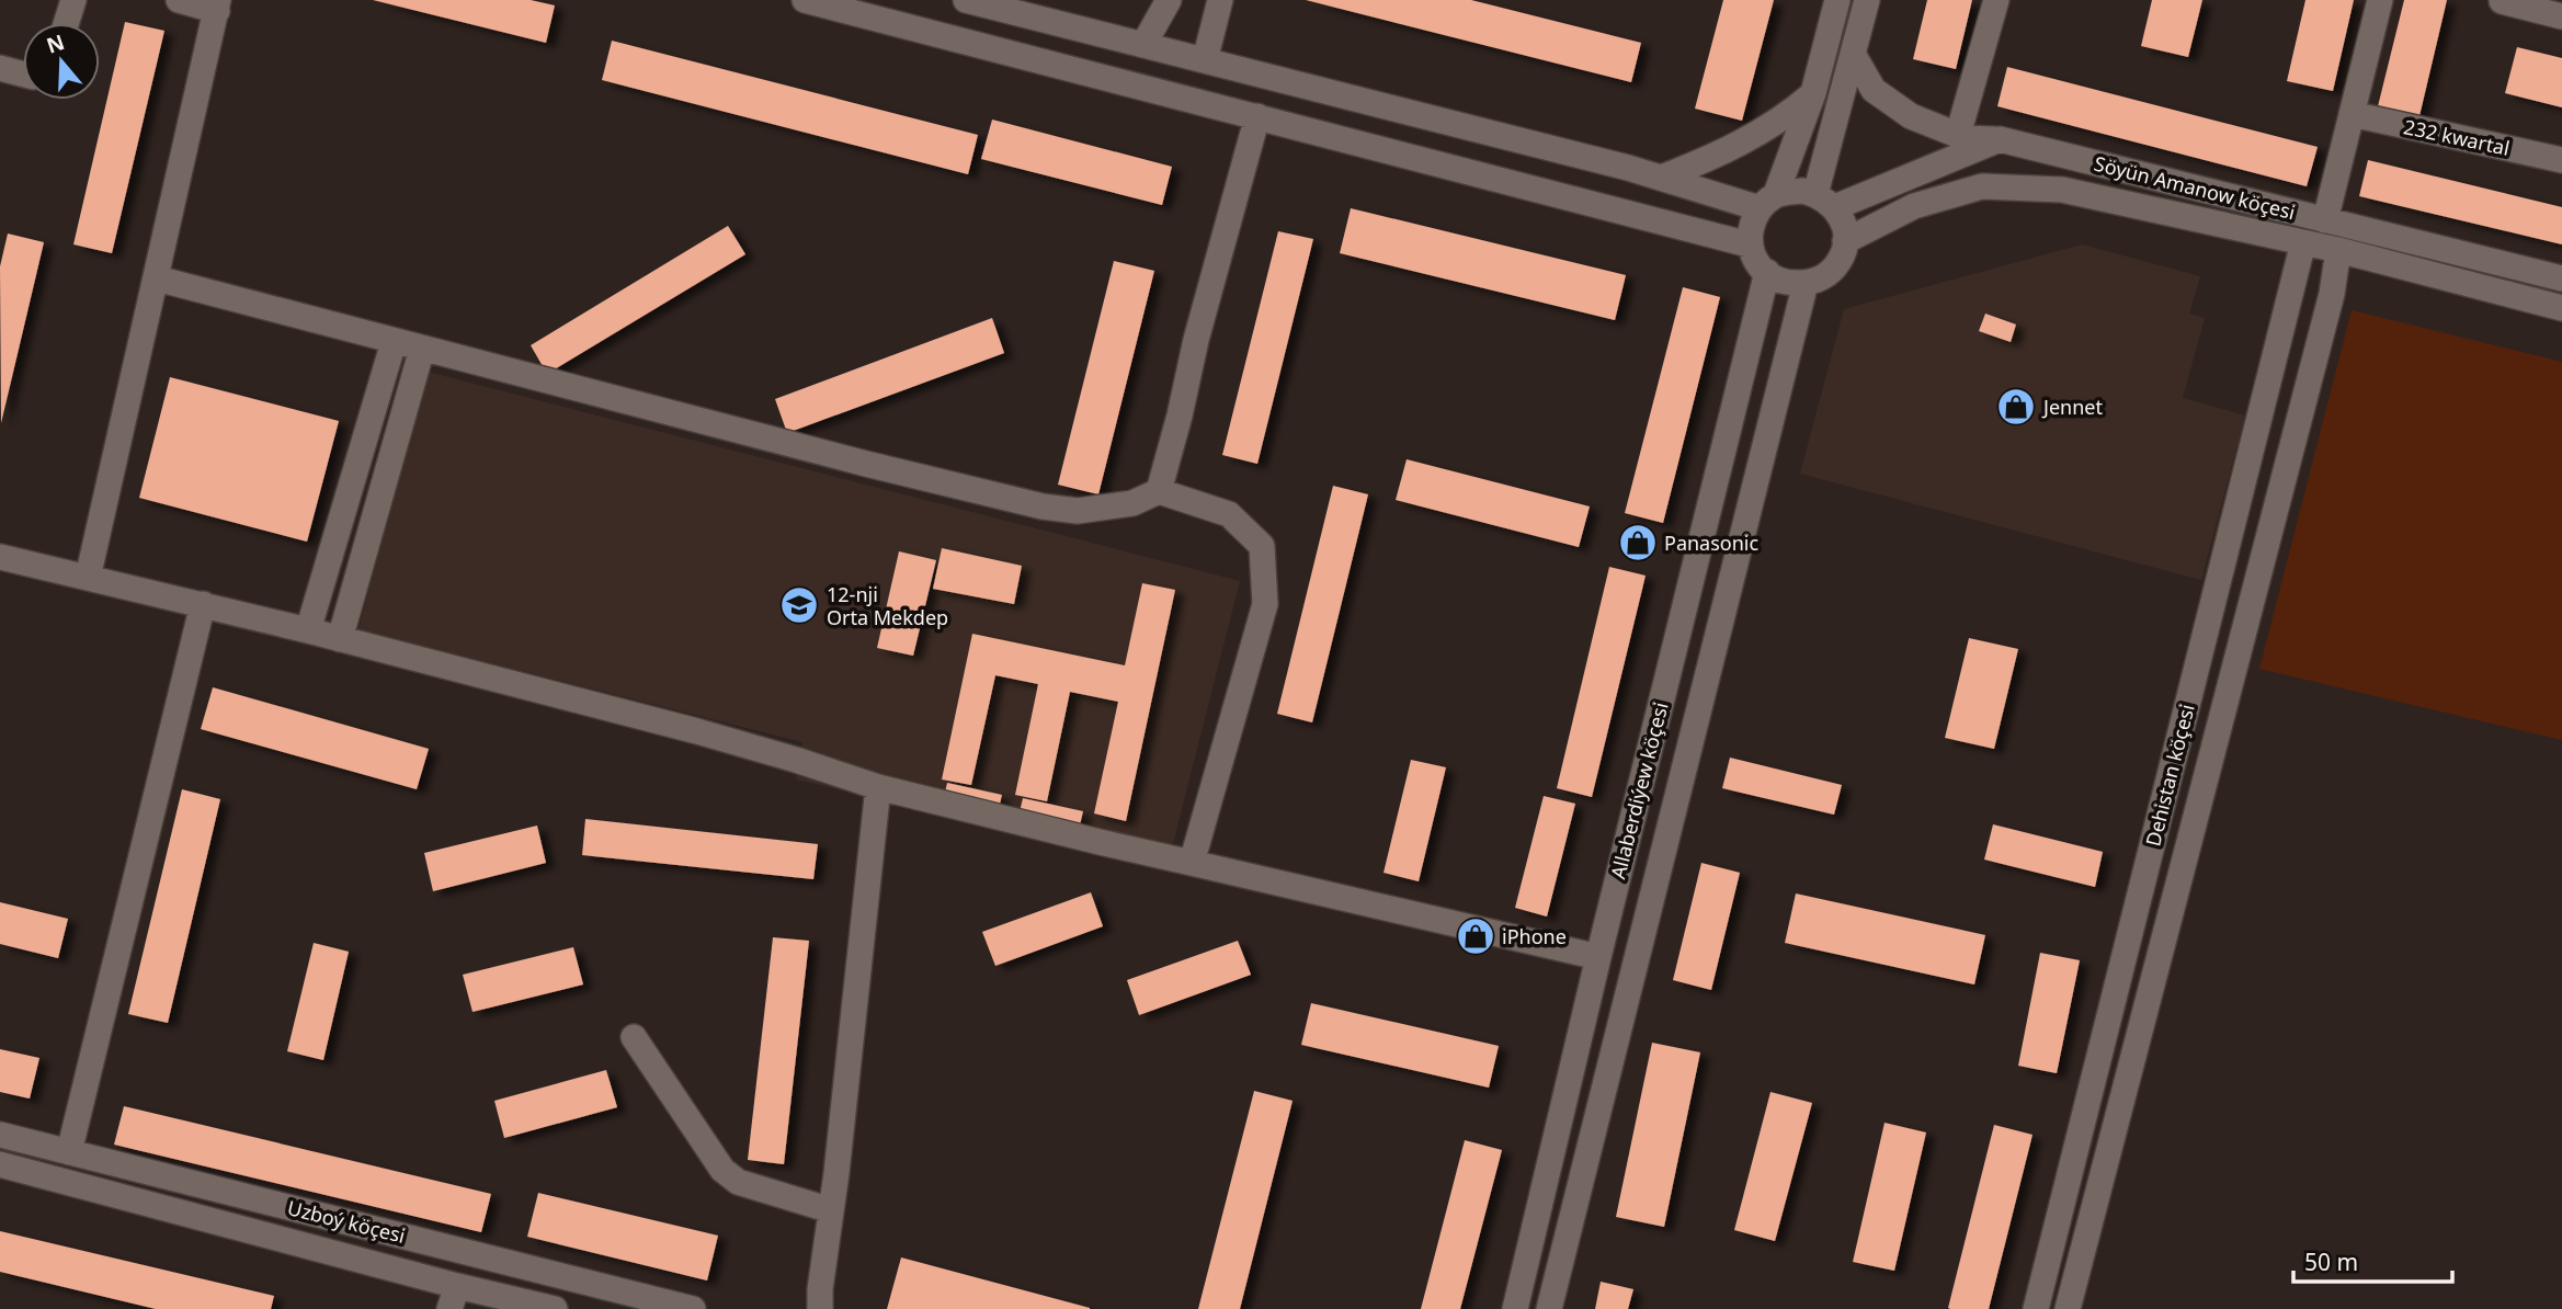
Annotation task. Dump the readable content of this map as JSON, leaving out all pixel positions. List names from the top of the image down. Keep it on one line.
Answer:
{"streets":{"street":["232 kwartal","Söyün Amanow köçesi","Dehistan köçesi","Allaberdiýew köçesi","Uzboý köçesi"]},"crossings":[["Söyün Amanow köçesi","Dehistan köçesi"],["Söyün Amanow köçesi","Allaberdiýew köçesi"]],"places":{"shop":["Jennet","Panasonic","iPhone"],"school or university":["12-nji Orta Mekdep"]},"scale_bar":"50 m","north":"top"}
